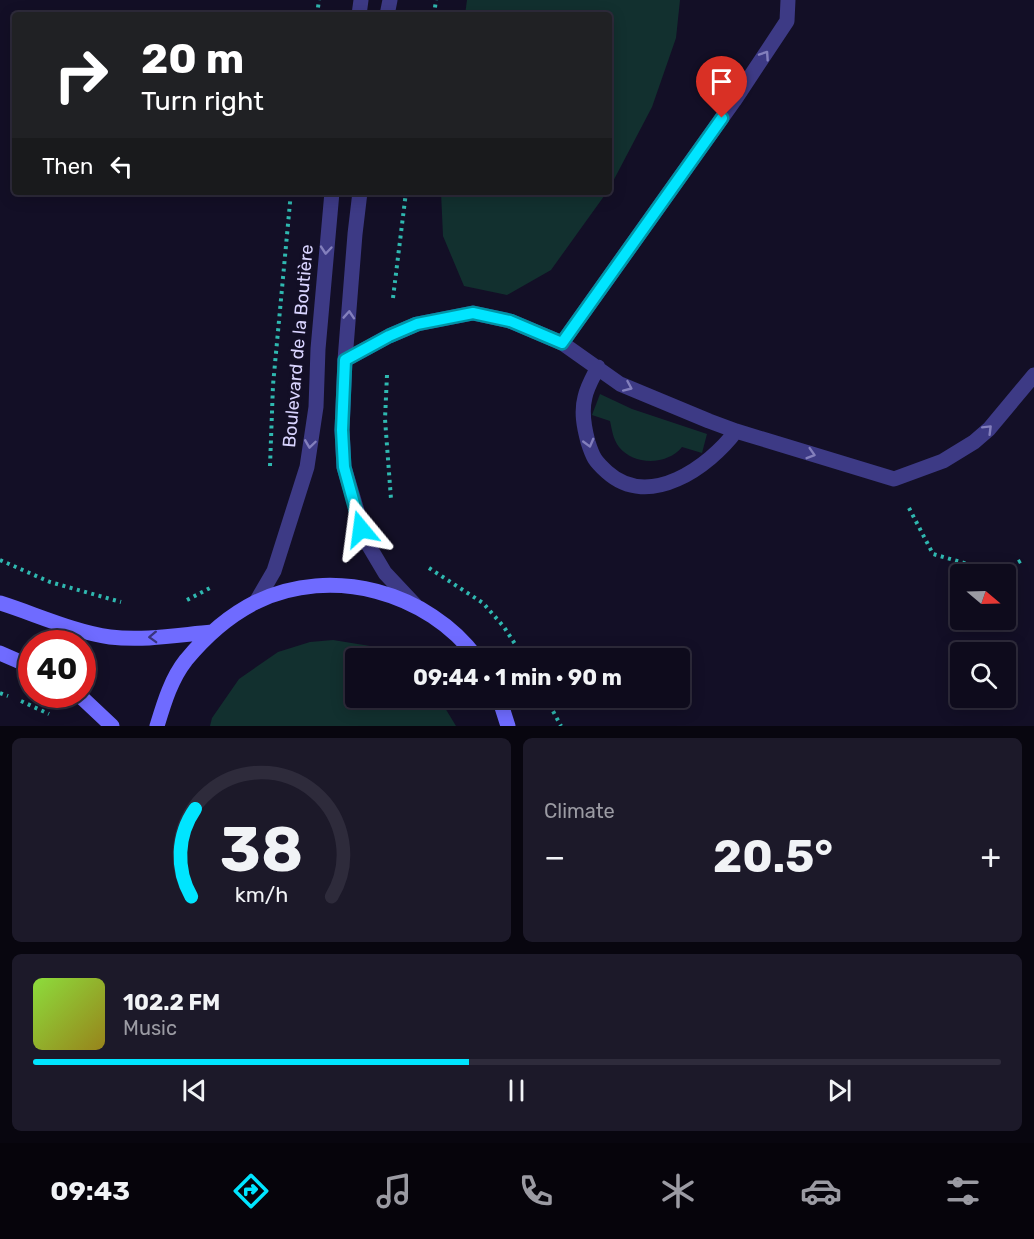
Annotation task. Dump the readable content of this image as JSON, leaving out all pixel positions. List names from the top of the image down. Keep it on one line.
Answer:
{"streets":{"street":["Boulevard de la Boutière"]},"north":"right","page":{"turn":["20 m","Turn right"],"then":"Then","limit":"40","trip":"09:44 · 1 min · 90 m","tile":"Climate","heat":["−","20.5°","+"],"song":["102.2 FM","Music"],"tabs":"09:43","gauge":["38","km/h"]}}
